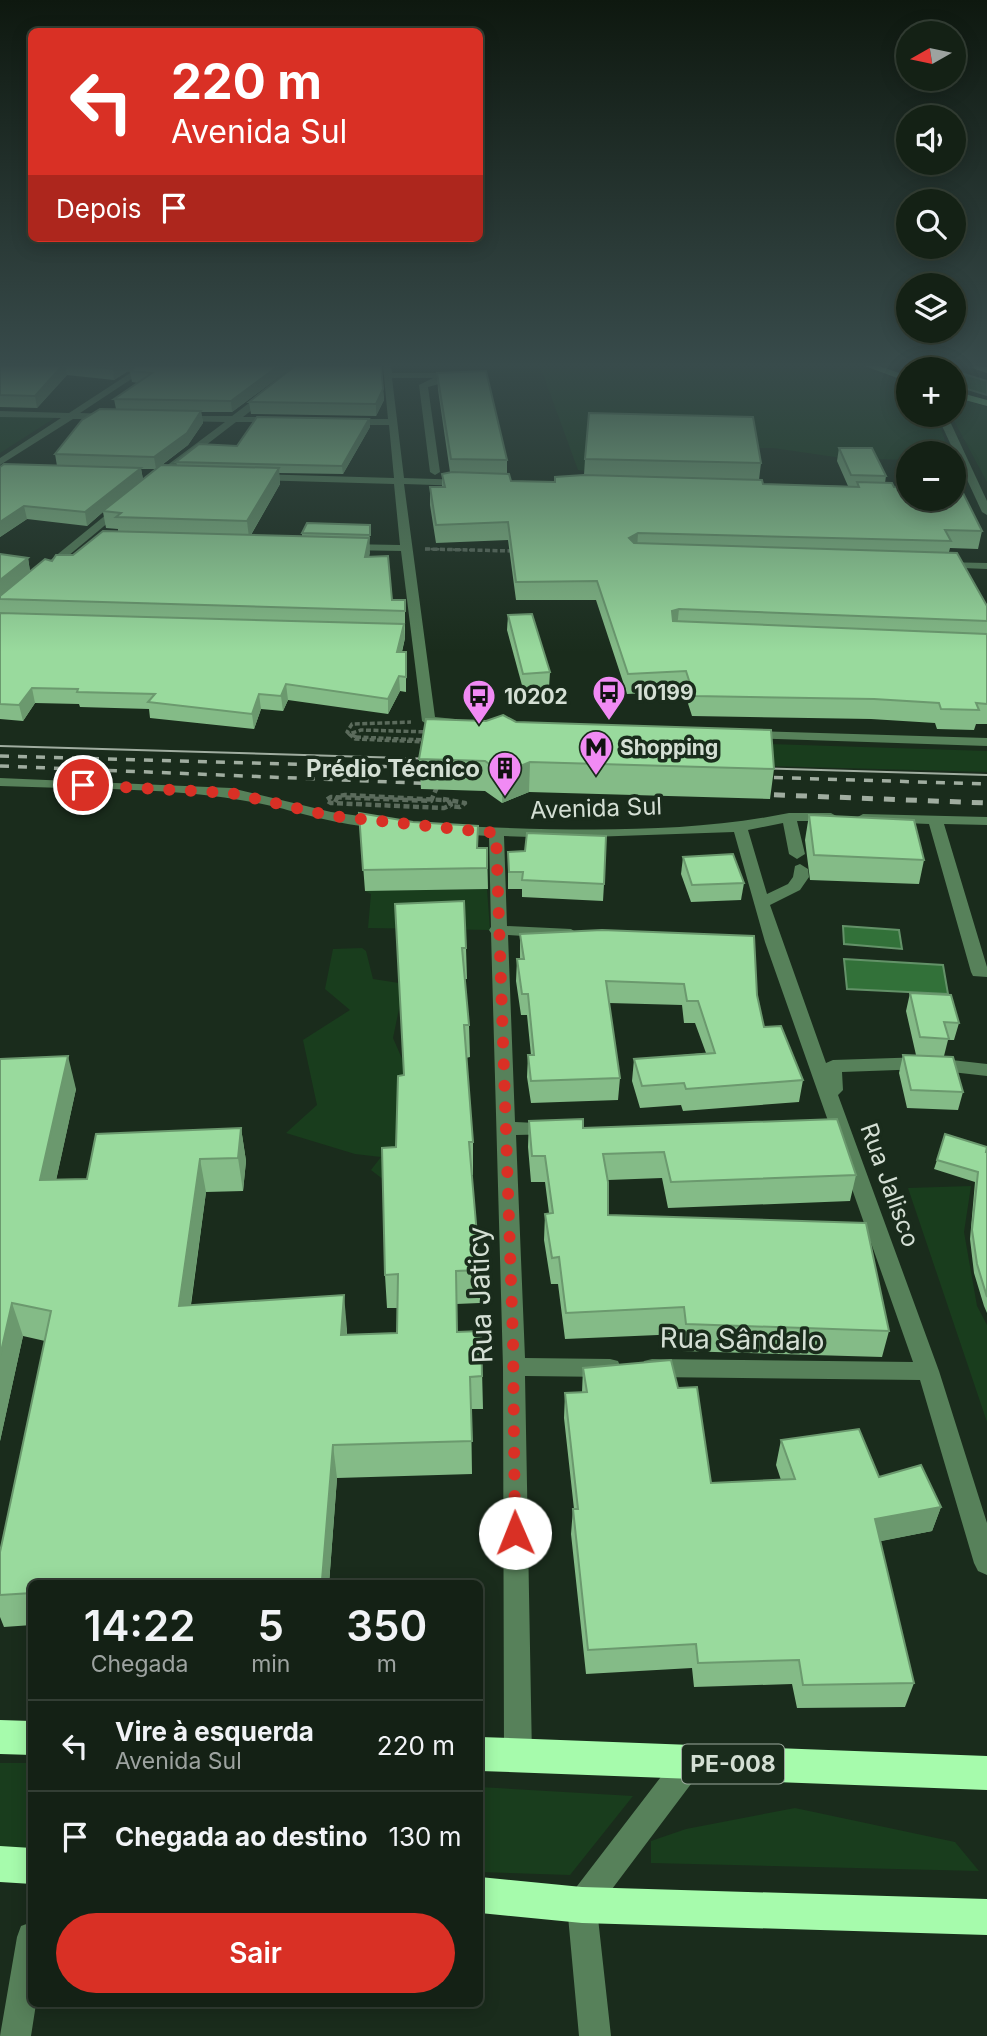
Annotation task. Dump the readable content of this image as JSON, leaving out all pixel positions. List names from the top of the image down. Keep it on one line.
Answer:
{"streets":{"highway":["PE-008"],"street":["Avenida Sul","Rua Jalisco","Rua Jaticy","Rua Sândalo"]},"crossings":[["Avenida Sul","Rua Jalisco"],["Avenida Sul","Rua Jaticy"],["Rua Jalisco","Rua Sândalo"],["Rua Jaticy","Rua Sândalo"],["Rua Jaticy","PE-008"]],"places":{"bus stop":["10199","10202"],"metro station":["Shopping"],"building":["Prédio Técnico"]},"north":"left","page":{"map_buttons":["+","−"],"turn":["220 m","Avenida Sul"],"then":"Depois","eta":["14:22","Chegada","5","min","350","m"],"list":[{"name":"Vire à esquerda","note":"Avenida Sul","value":"220 m"},{"name":"Chegada ao destino","value":"130 m"}],"buttons":"Sair"}}
